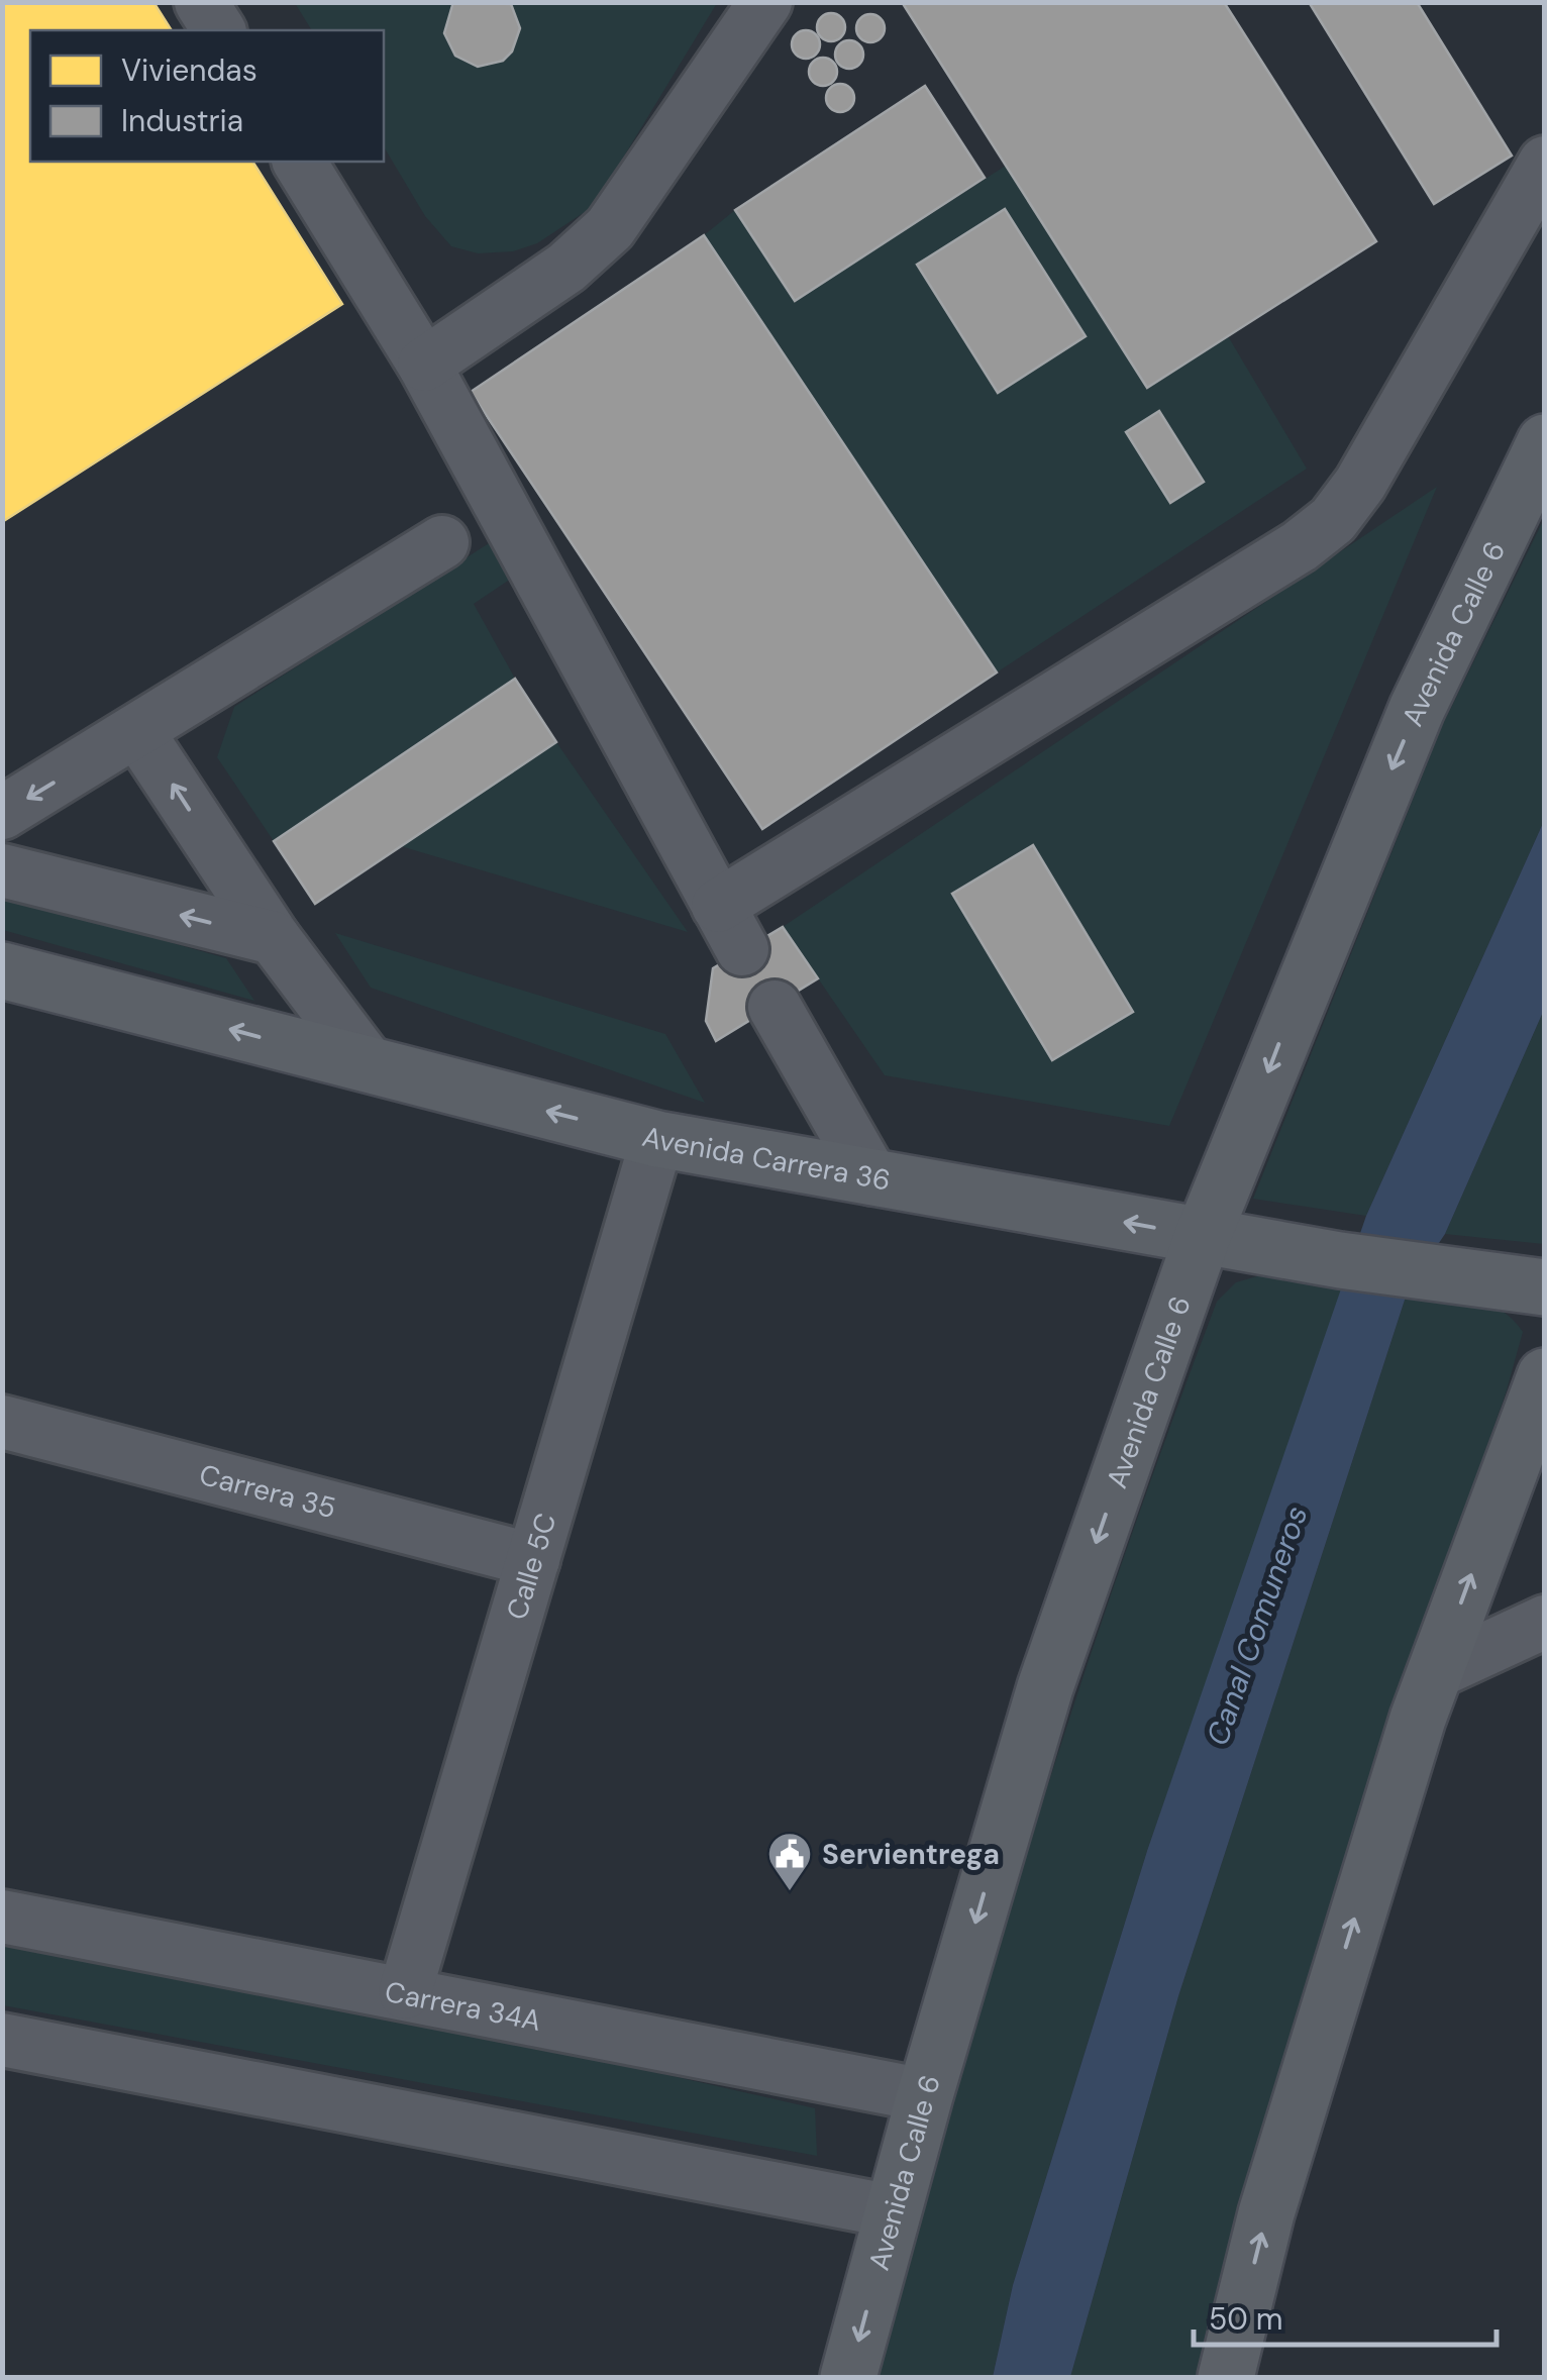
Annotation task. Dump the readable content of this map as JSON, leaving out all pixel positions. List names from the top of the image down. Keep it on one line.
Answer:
{"streets":{"main road":["Avenida Calle 6","Avenida Carrera 36"],"street":["Carrera 35","Calle 5C","Carrera 34A"]},"crossings":[["Avenida Calle 6","Avenida Carrera 36"],["Avenida Calle 6","Carrera 34A"],["Avenida Carrera 36","Calle 5C"],["Carrera 35","Calle 5C"],["Calle 5C","Carrera 34A"]],"one_way":["Avenida Carrera 36"],"water":["Canal Comuneros"],"places":{"public building":["Servientrega"]},"legend":["Viviendas","Industria"],"scale_bar":"50 m"}
